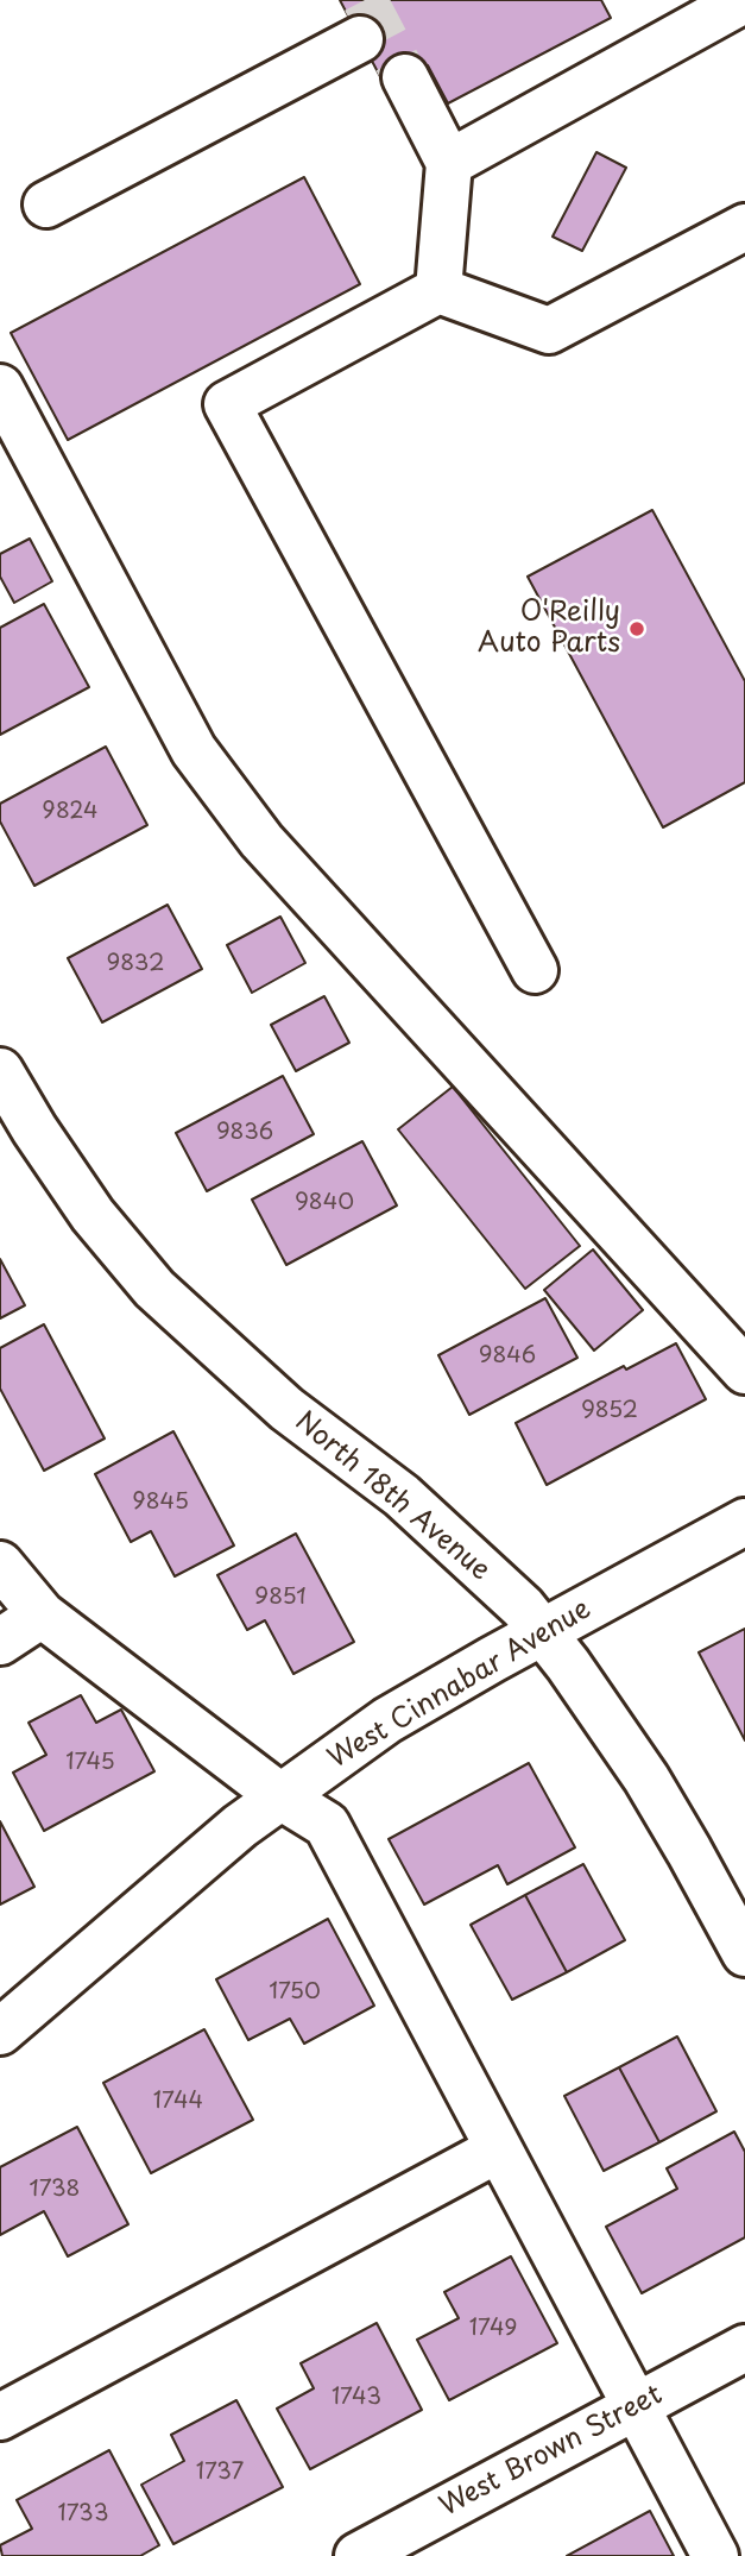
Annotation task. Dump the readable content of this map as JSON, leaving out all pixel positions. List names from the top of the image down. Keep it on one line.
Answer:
{"streets":{"street":["North 18th Avenue","West Cinnabar Avenue","West Brown Street"]},"crossings":[["North 18th Avenue","West Cinnabar Avenue"]],"places":["O'Reilly Auto Parts"],"house_numbers":["9824","9832","9836","9840","9846","9852","9845","9851","1745","1750","1744","1738","1749","1743","1737","1733"]}
